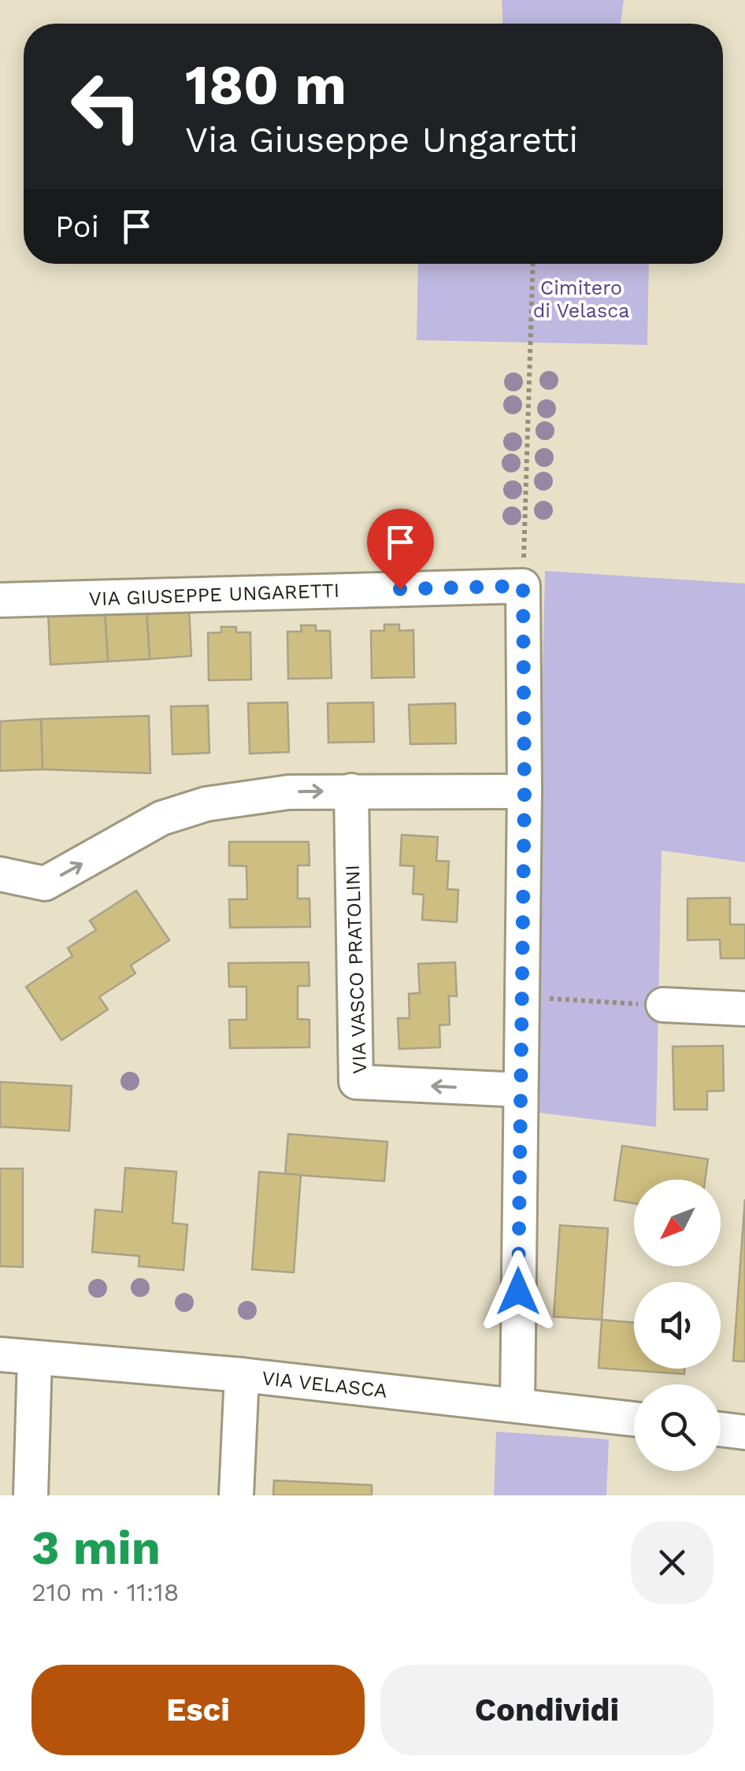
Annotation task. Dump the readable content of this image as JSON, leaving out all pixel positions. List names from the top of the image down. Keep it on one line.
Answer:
{"streets":{"street":["VIA GIUSEPPE UNGARETTI","VIA VASCO PRATOLINI","VIA VELASCA"]},"parks":["Cimitero di Velasca"],"north":"bottom left","page":{"turn":["180 m","Via Giuseppe Ungaretti"],"then":"Poi","heading":["3 min","210 m · 11:18"],"buttons":["Esci","Condividi"]}}
